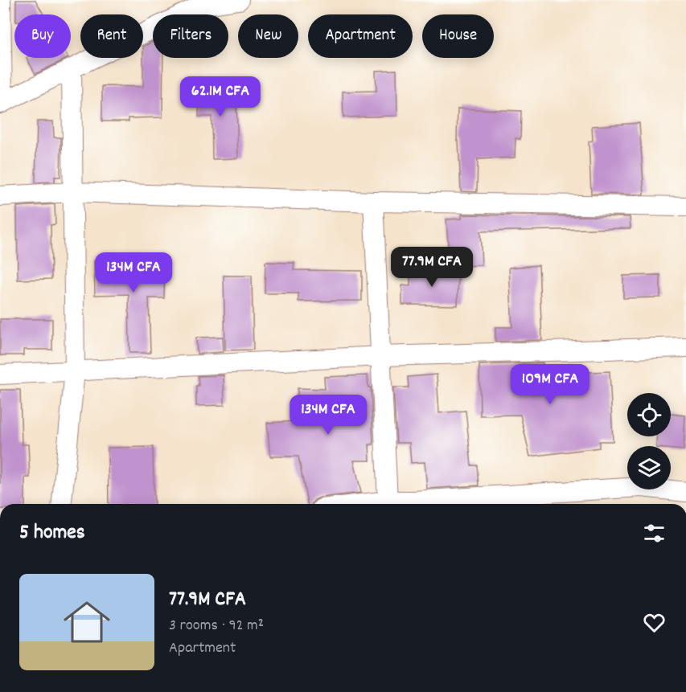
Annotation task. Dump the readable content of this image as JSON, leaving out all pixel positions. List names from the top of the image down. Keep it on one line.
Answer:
{"page":{"chip":["Buy","Rent","Filters","New","Apartment","House"],"price":["62.1M CFA","77.9M CFA","134M CFA","109M CFA","134M CFA"],"heading":"5 homes","list":[{"name":"77.9M CFA","note":"3 rooms · 92 m² · Apartment"}]}}
